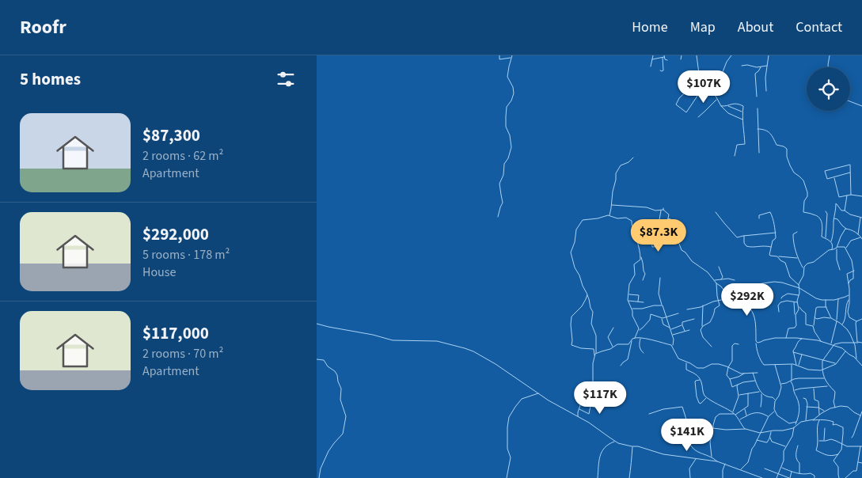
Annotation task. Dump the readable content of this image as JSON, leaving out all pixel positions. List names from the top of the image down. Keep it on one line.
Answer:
{"page":{"header":"Roofr","nav":["Home","Map","About","Contact"],"heading":"5 homes","price":["$107K","$87.3K","$292K","$117K","$141K"],"list":[{"name":"$87,300","note":"2 rooms · 62 m² · Apartment"},{"name":"$292,000","note":"5 rooms · 178 m² · House"},{"name":"$117,000","note":"2 rooms · 70 m² · Apartment"}]}}
